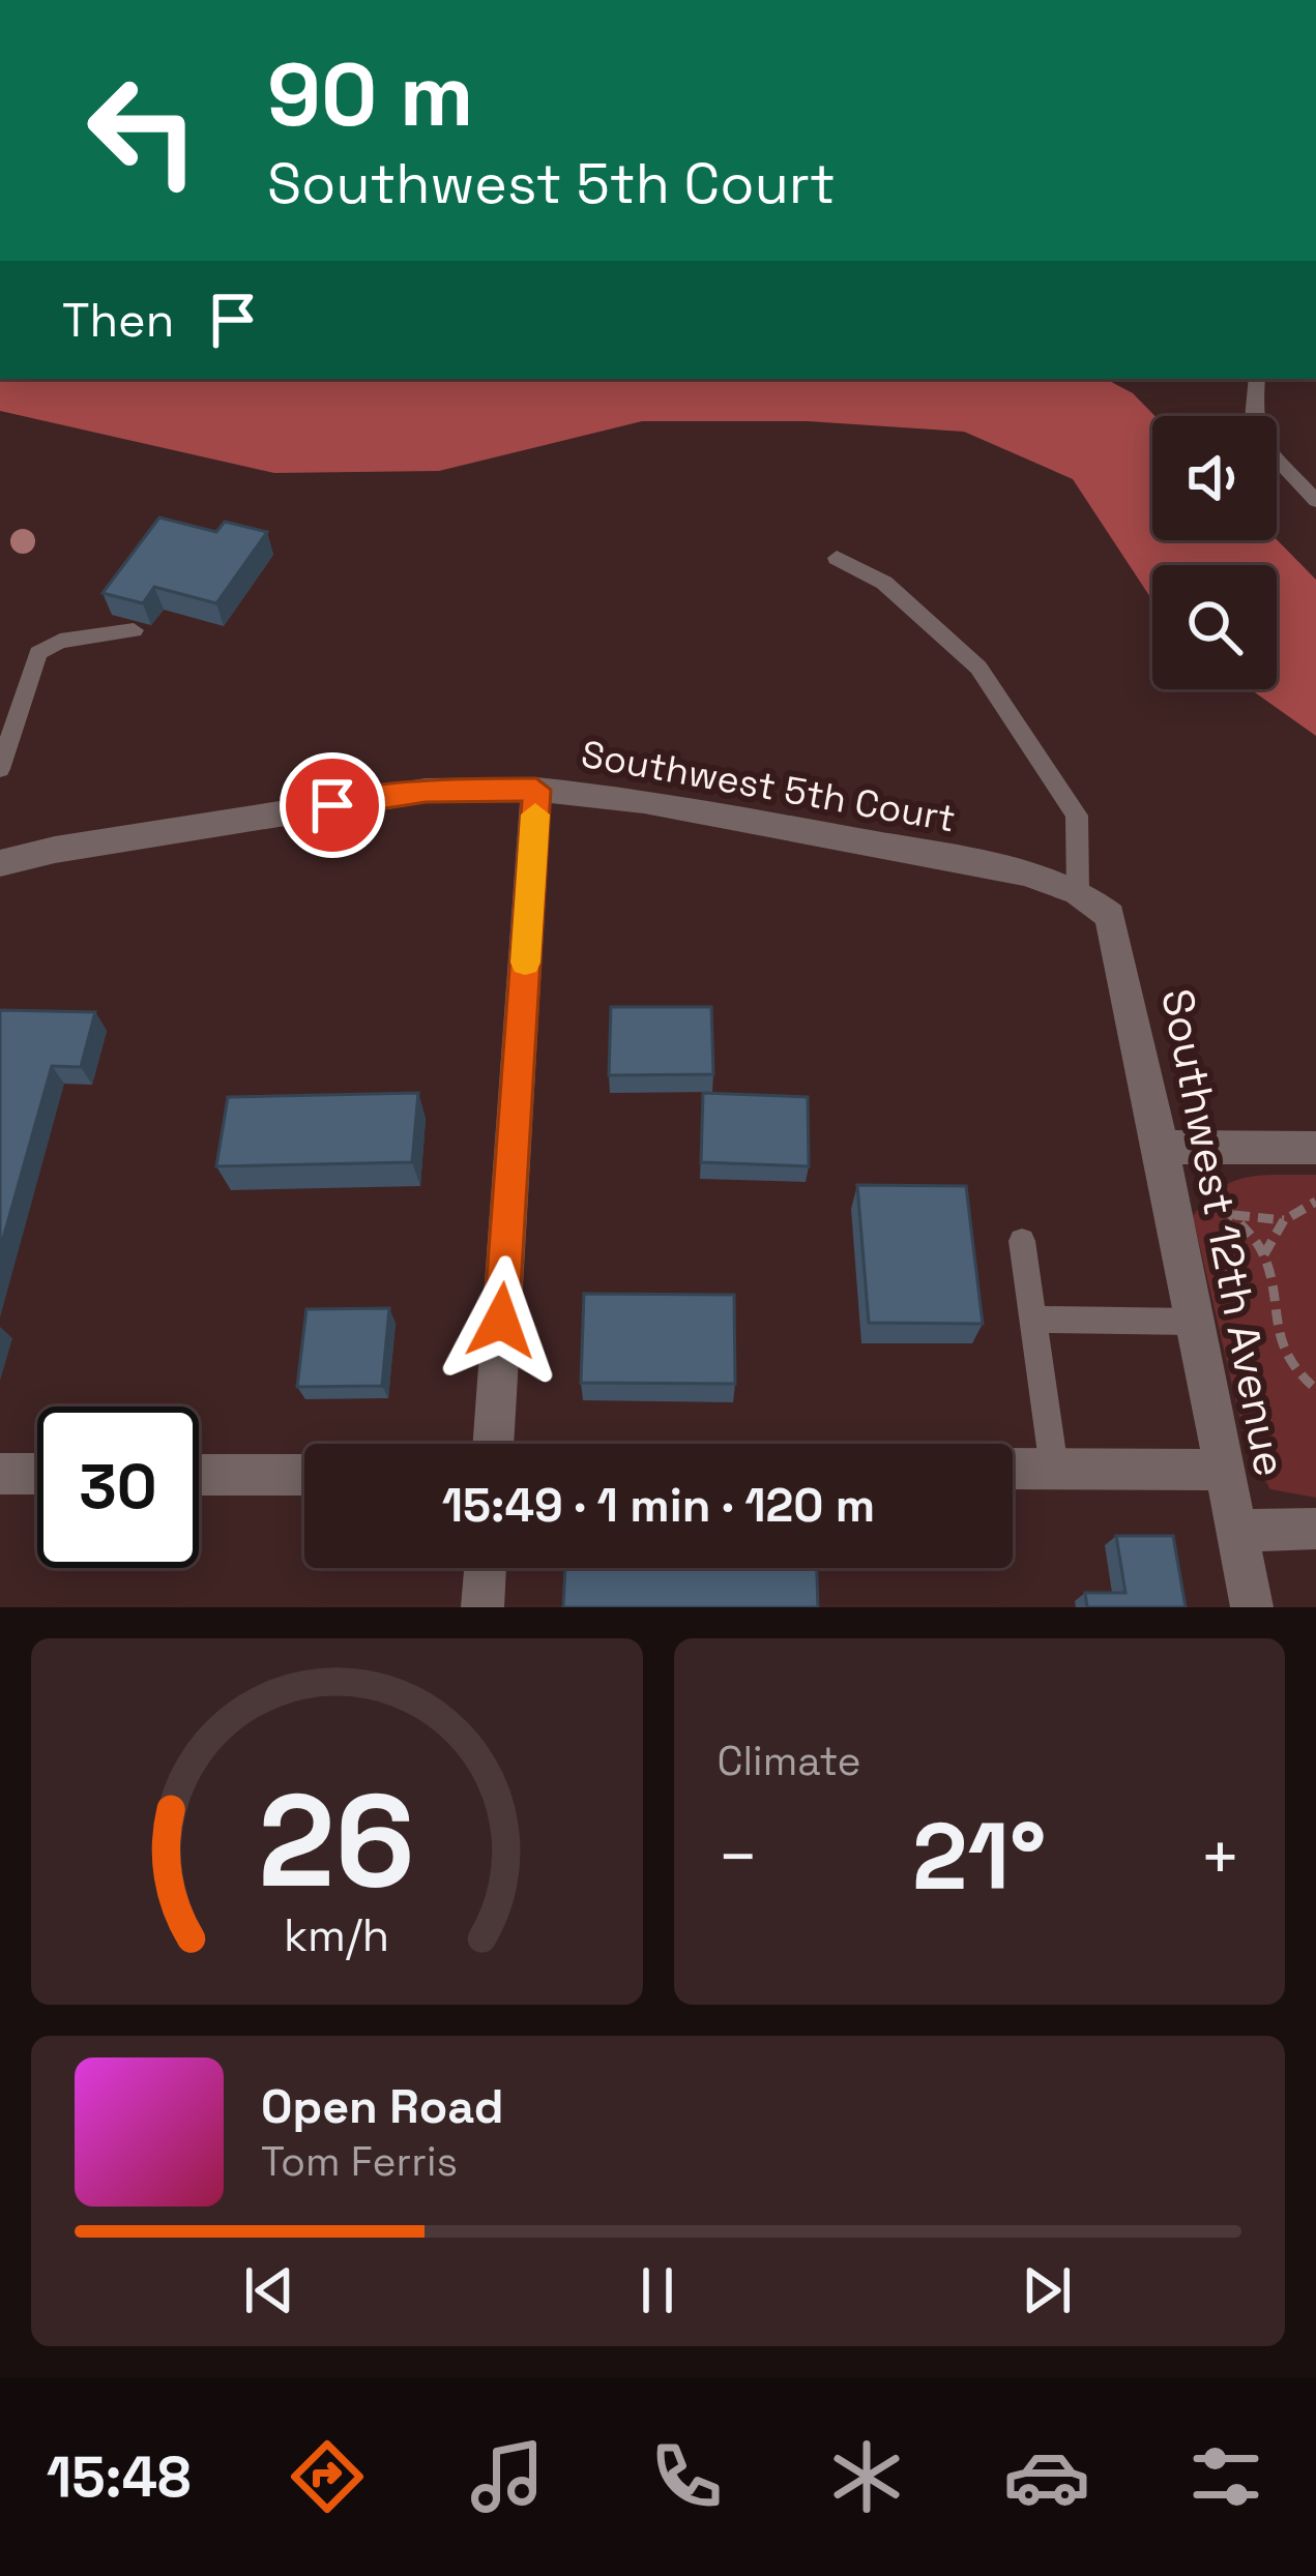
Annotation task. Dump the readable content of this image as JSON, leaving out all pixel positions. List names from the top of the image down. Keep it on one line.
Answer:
{"streets":{"street":["Southwest 5th Court","Southwest 12th Avenue"]},"crossings":[["Southwest 5th Court","Southwest 12th Avenue"]],"page":{"turn":["90 m","Southwest 5th Court"],"then":"Then","limit":"30","trip":"15:49 · 1 min · 120 m","tile":"Climate","heat":["−","21°","+"],"song":["Open Road","Tom Ferris"],"tabs":"15:48","gauge":["26","km/h"]}}
